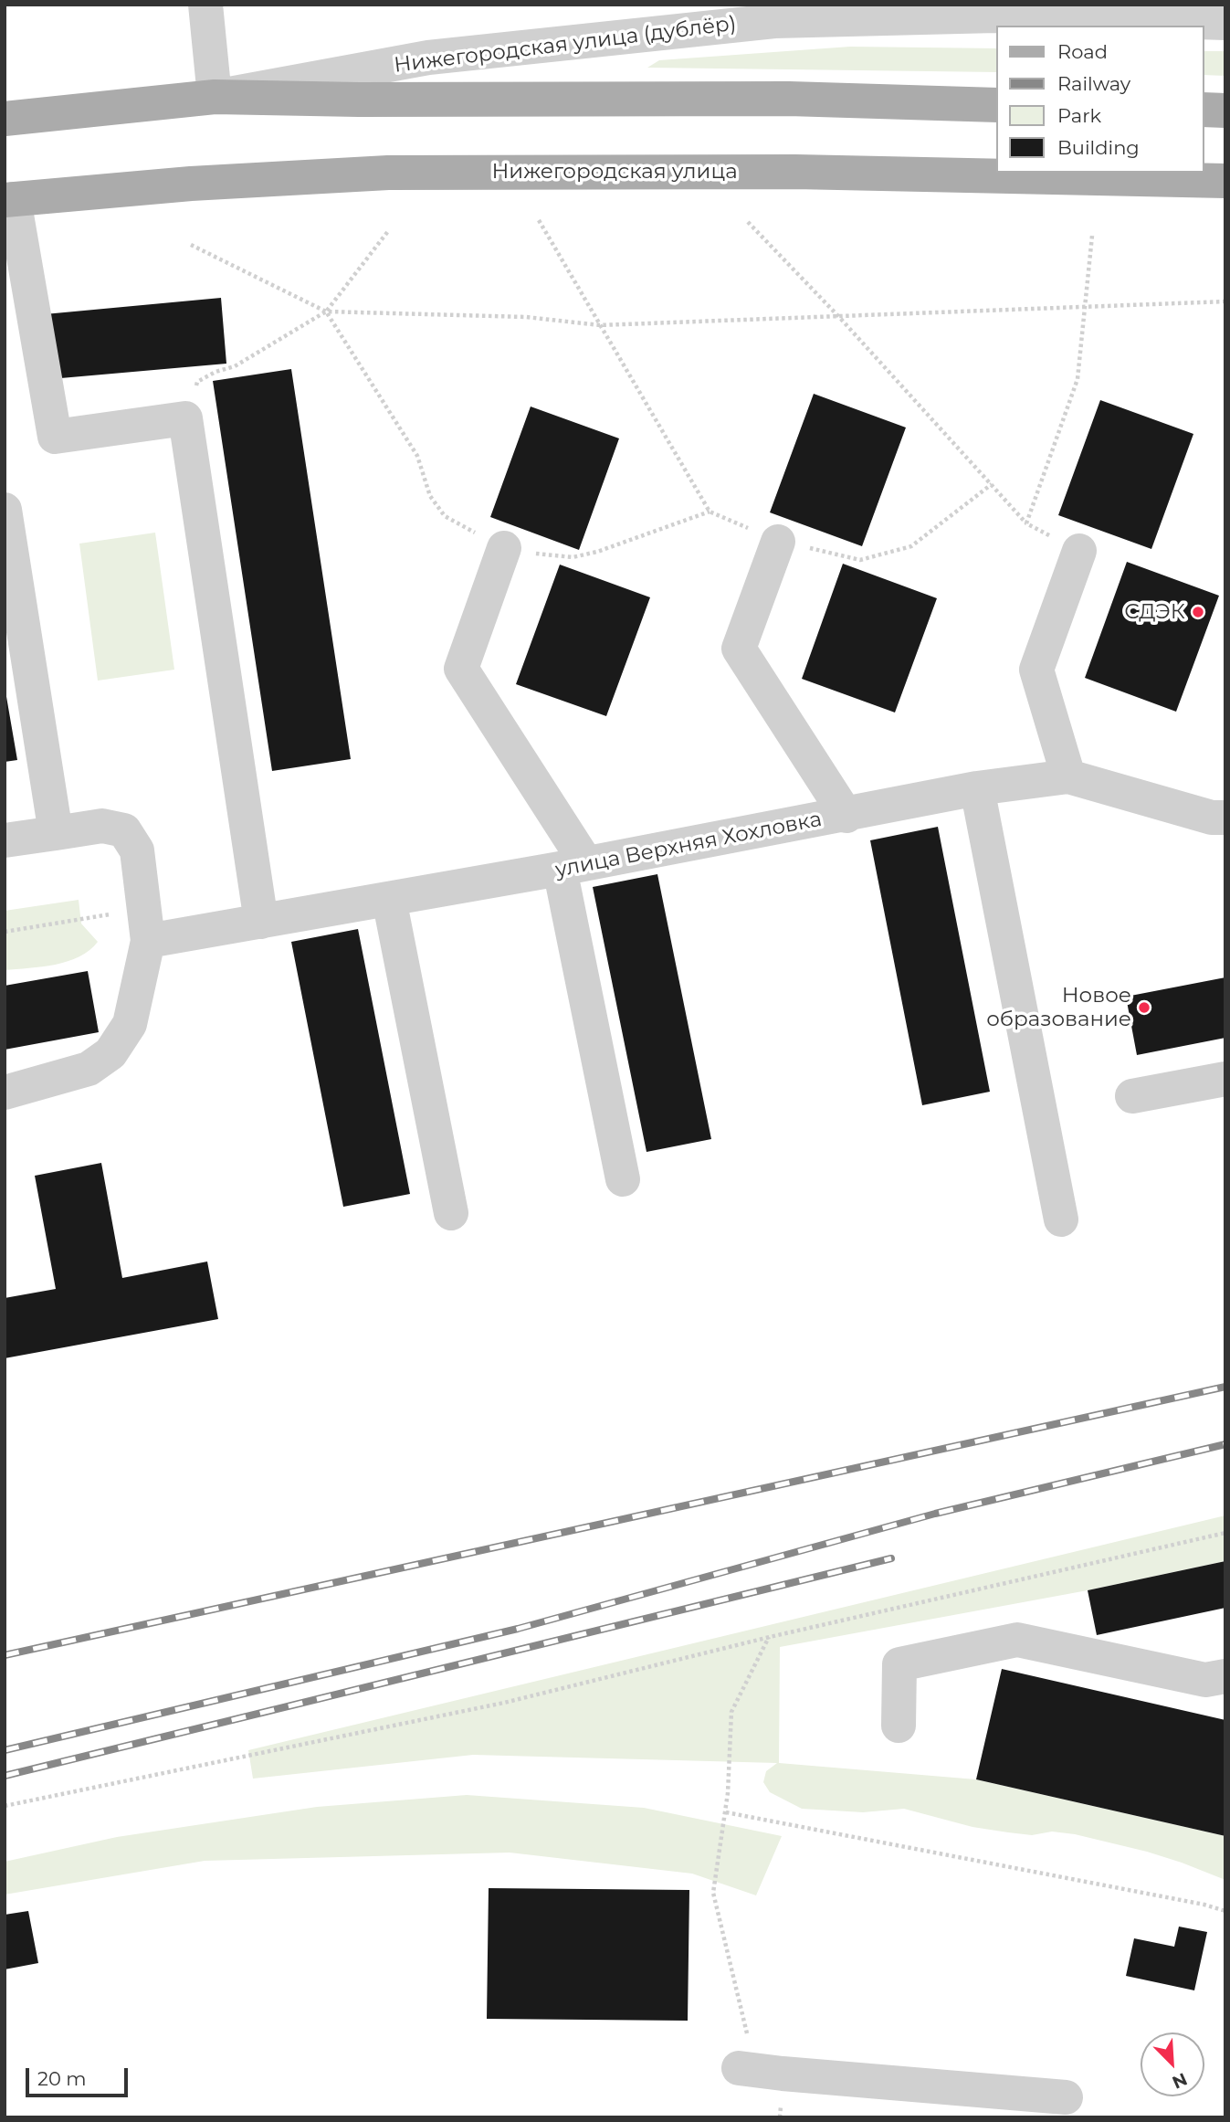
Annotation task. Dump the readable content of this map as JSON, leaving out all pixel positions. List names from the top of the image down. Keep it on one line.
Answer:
{"streets":{"main road":["Нижегородская улица"],"street":["Нижегородская улица (дублёр)","улица Верхняя Хохловка"]},"places":["СДЭК","Новое образование"],"legend":["Road","Railway","Park","Building"],"scale_bar":"20 m","north":"bottom right"}
